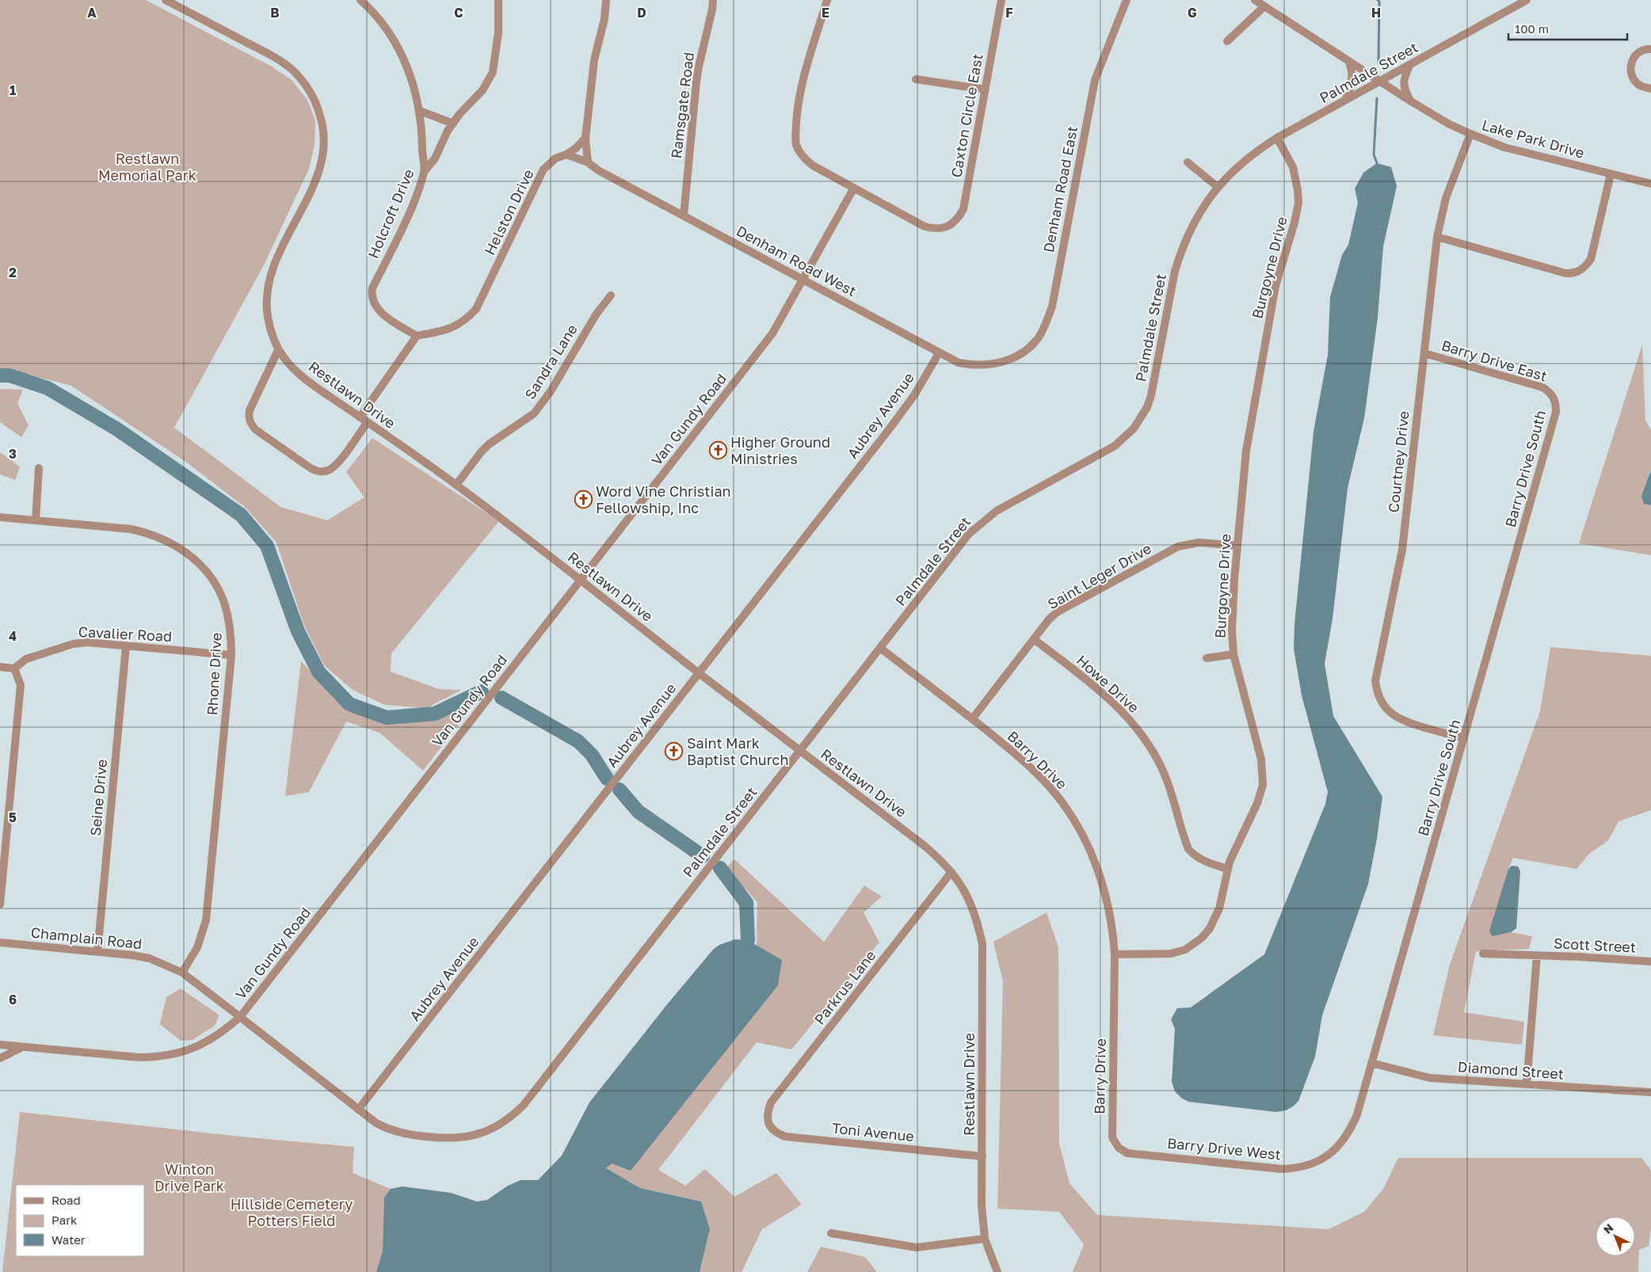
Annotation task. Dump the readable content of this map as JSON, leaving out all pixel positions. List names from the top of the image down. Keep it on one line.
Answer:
{"streets":{"street":["Palmdale Street","Ramsgate Road","Caxton Circle East","Lake Park Drive","Denham Road East","Helston Drive","Holcroft Drive","Denham Road West","Burgoyne Drive","Barry Drive East","Sandra Lane","Restlawn Drive","Aubrey Avenue","Van Gundy Road","Courtney Drive","Barry Drive South","Saint Leger Drive","Cavalier Road","Rhone Drive","Howe Drive","Barry Drive","Seine Drive","Champlain Road","Scott Street","Parkrus Lane","Diamond Street","Toni Avenue","Barry Drive West"]},"crossings":[["Palmdale Street","Lake Park Drive"],["Palmdale Street","Burgoyne Drive"],["Palmdale Street","Restlawn Drive"],["Palmdale Street","Aubrey Avenue"],["Palmdale Street","Barry Drive"],["Palmdale Street","Champlain Road"],["Ramsgate Road","Denham Road West"],["Caxton Circle East","Van Gundy Road"],["Lake Park Drive","Courtney Drive"],["Denham Road East","Denham Road West"],["Helston Drive","Holcroft Drive"],["Denham Road West","Aubrey Avenue"],["Denham Road West","Van Gundy Road"],["Burgoyne Drive","Saint Leger Drive"],["Burgoyne Drive","Howe Drive"],["Burgoyne Drive","Barry Drive"],["Barry Drive East","Courtney Drive"],["Barry Drive East","Barry Drive South"],["Sandra Lane","Restlawn Drive"],["Restlawn Drive","Aubrey Avenue"],["Restlawn Drive","Van Gundy Road"],["Restlawn Drive","Parkrus Lane"],["Restlawn Drive","Toni Avenue"],["Aubrey Avenue","Champlain Road"],["Van Gundy Road","Champlain Road"],["Courtney Drive","Barry Drive South"],["Barry Drive South","Diamond Street"],["Barry Drive South","Barry Drive West"],["Saint Leger Drive","Howe Drive"],["Saint Leger Drive","Barry Drive"],["Cavalier Road","Rhone Drive"],["Cavalier Road","Seine Drive"],["Rhone Drive","Champlain Road"],["Barry Drive","Barry Drive West"],["Seine Drive","Champlain Road"],["Parkrus Lane","Toni Avenue"]],"parks":["Restlawn Memorial Park","Winton Drive Park","Hillside Cemetery Potters Field"],"places":{"church":["Higher Ground Ministries","Word Vine Christian Fellowship, Inc","Saint Mark Baptist Church"]},"legend":["Road","Park","Water"],"scale_bar":"100 m","north":"top left","grid":{"columns":["A","B","C","D","E","F","G","H"],"rows":["1","2","3","4","5","6"]}}
